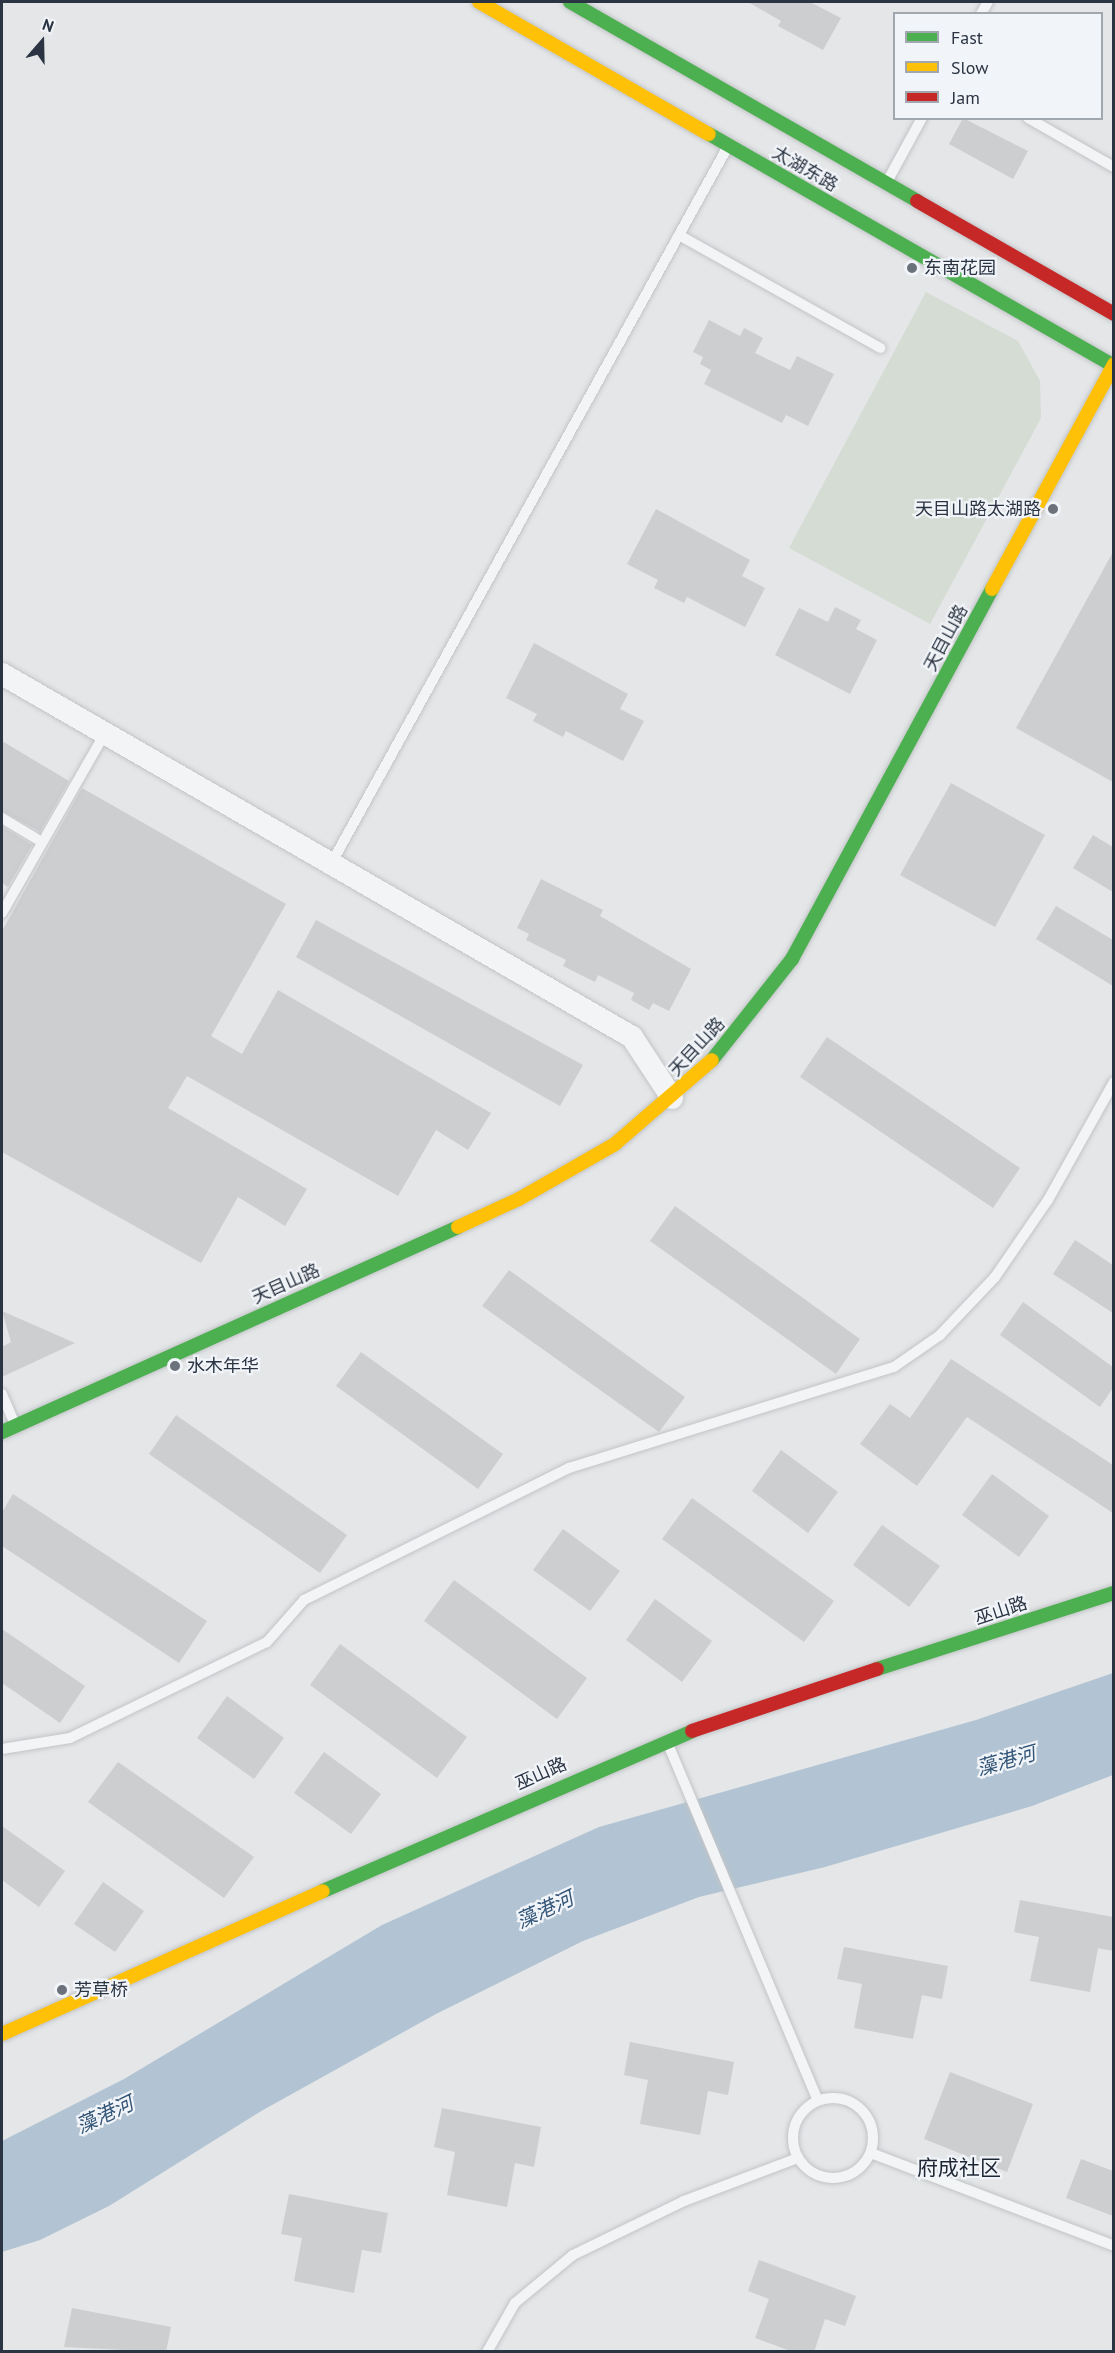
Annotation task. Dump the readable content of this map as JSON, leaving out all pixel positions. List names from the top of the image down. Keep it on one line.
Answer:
{"streets":{"street":["太湖东路","天目山路","巫山路"]},"crossings":[["太湖东路","天目山路"]],"districts":["府成社区"],"water":["藻港河"],"places":["东南花园","天目山路太湖路","水木年华","芳草桥"],"legend":["Fast","Slow","Jam"],"north":"top"}
